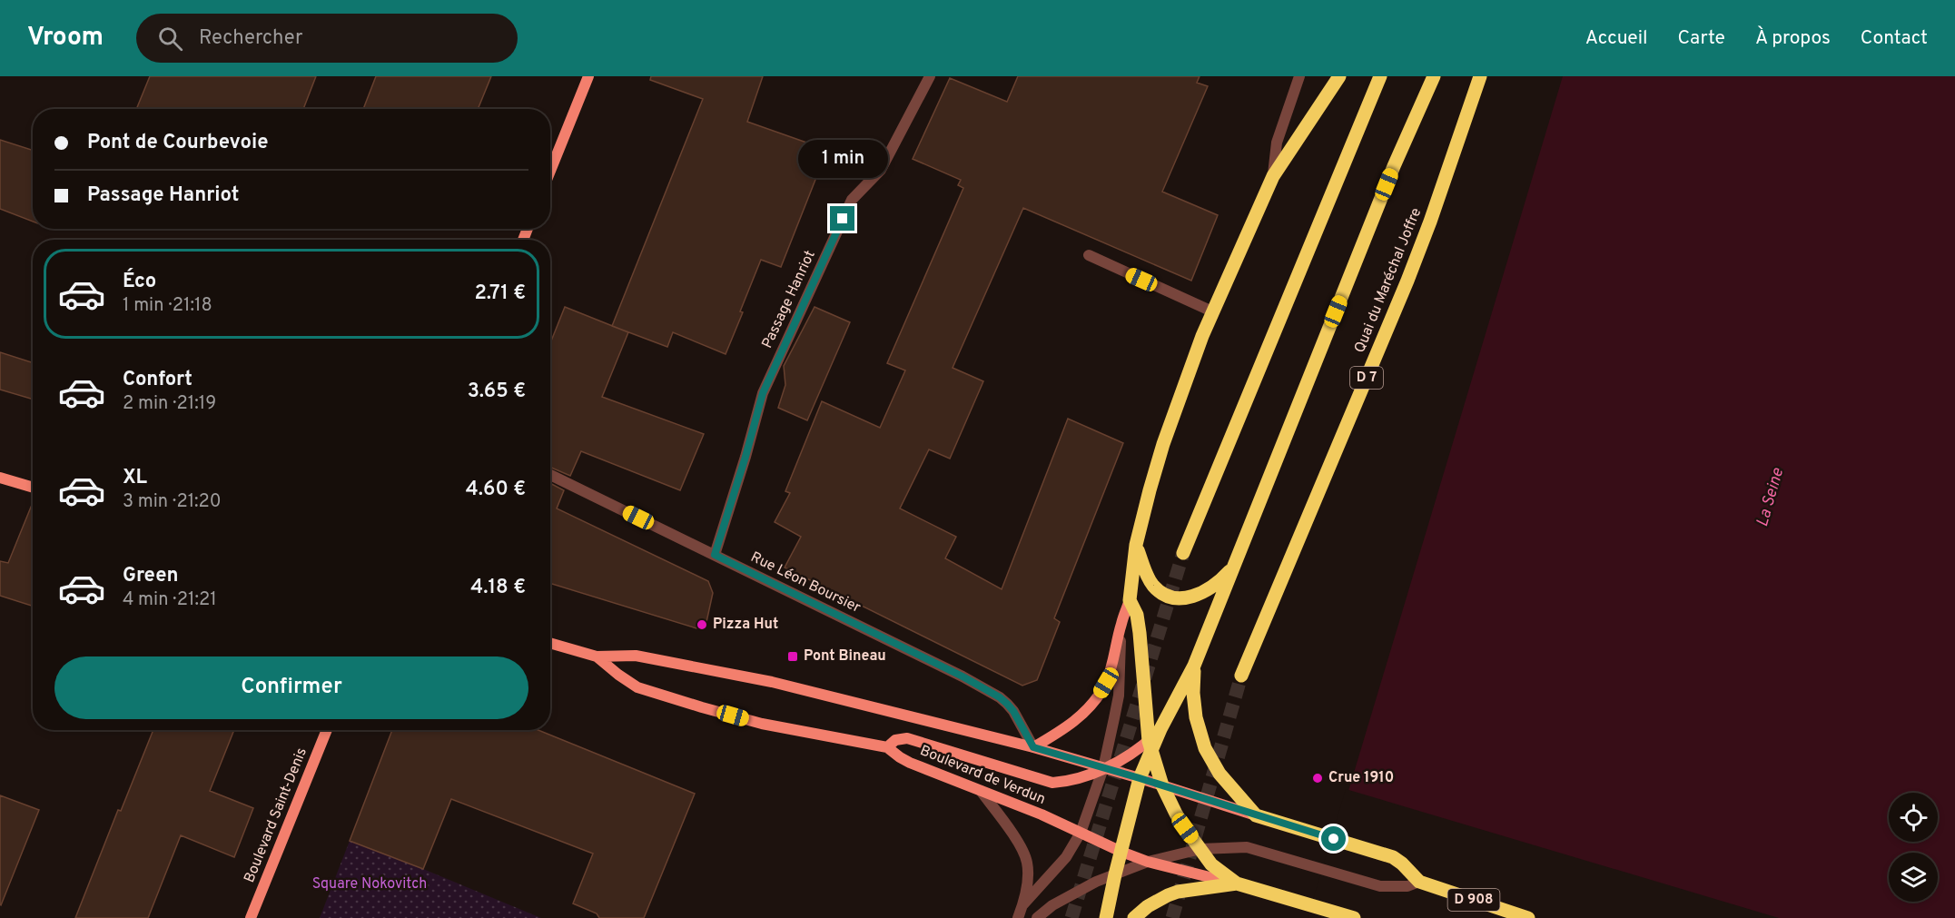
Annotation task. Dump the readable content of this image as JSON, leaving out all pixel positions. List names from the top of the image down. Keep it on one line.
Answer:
{"streets":{"main road":["Quai du Maréchal Joffre","D 7","Boulevard de Verdun","Boulevard Saint-Denis","D 908"],"street":["Passage Hanriot","Rue Léon Boursier"]},"crossings":[["Passage Hanriot","Rue Léon Boursier"],["Rue Léon Boursier","Boulevard de Verdun"],["Boulevard de Verdun","D 908"]],"water":["La Seine"],"parks":["Square Nokovitch"],"places":{"other":["Pizza Hut","Crue 1910"],"transit":["Pont Bineau"]},"page":{"header":"Vroom","search":"Rechercher","nav":["Accueil","Carte","À propos","Contact"],"banner":["Pont de Courbevoie","Passage Hanriot"],"bubble":"1 min","list":[{"name":"Éco","note":"1 min · 21:18","value":"2.71 €"},{"name":"Confort","note":"2 min · 21:19","value":"3.65 €"},{"name":"XL","note":"3 min · 21:20","value":"4.60 €"},{"name":"Green","note":"4 min · 21:21","value":"4.18 €"}],"buttons":"Confirmer"}}
